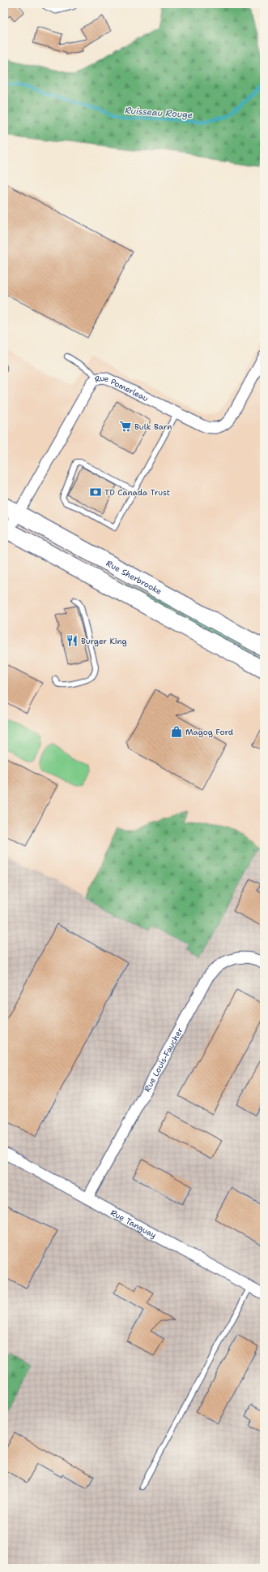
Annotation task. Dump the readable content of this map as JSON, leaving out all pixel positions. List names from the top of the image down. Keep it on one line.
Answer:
{"streets":{"main road":["Rue Sherbrooke"],"street":["Rue Pomerleau","Rue Louis-Faucher","Rue Tanguay"]},"crossings":[["Rue Pomerleau","Rue Sherbrooke"],["Rue Louis-Faucher","Rue Tanguay"]],"water":["Ruisseau Rouge"],"places":{"supermarket":["Bulk Barn"],"bank":["TD Canada Trust"],"restaurant":["Burger King"],"shop":["Magog Ford"]}}
